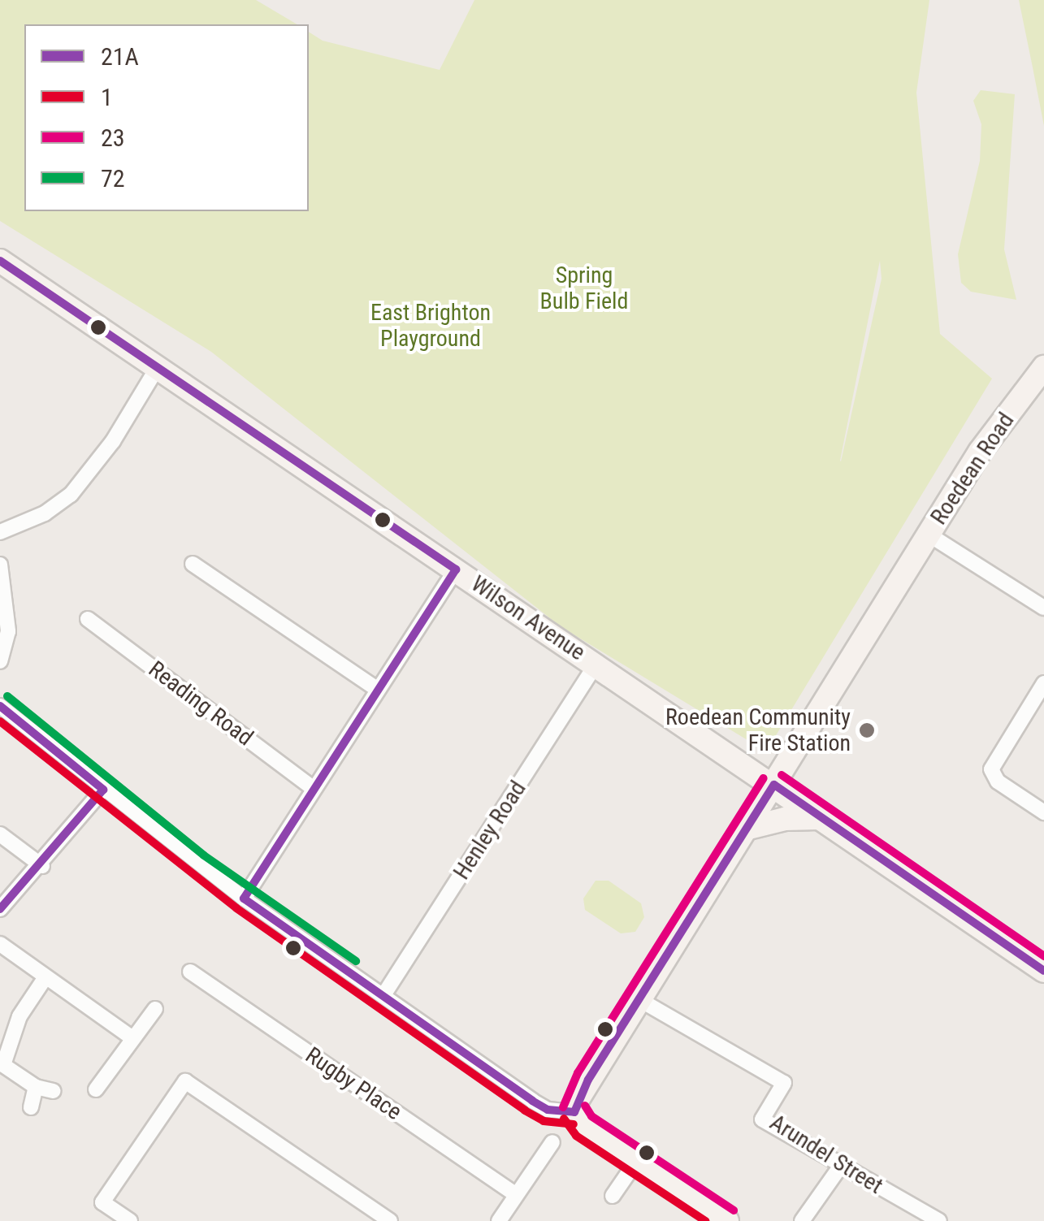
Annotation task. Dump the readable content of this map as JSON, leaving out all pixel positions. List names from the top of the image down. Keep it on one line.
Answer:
{"streets":{"street":["Roedean Road","Wilson Avenue","Reading Road","Henley Road","Rugby Place","Arundel Street"]},"crossings":[["Roedean Road","Wilson Avenue"],["Roedean Road","Arundel Street"],["Wilson Avenue","Henley Road"]],"parks":["Spring Bulb Field","East Brighton Playground"],"places":["Roedean Community Fire Station"],"lines":["transit line 21A","transit line 72","transit line 1","transit line 23"],"legend":["21A","1","23","72"]}
